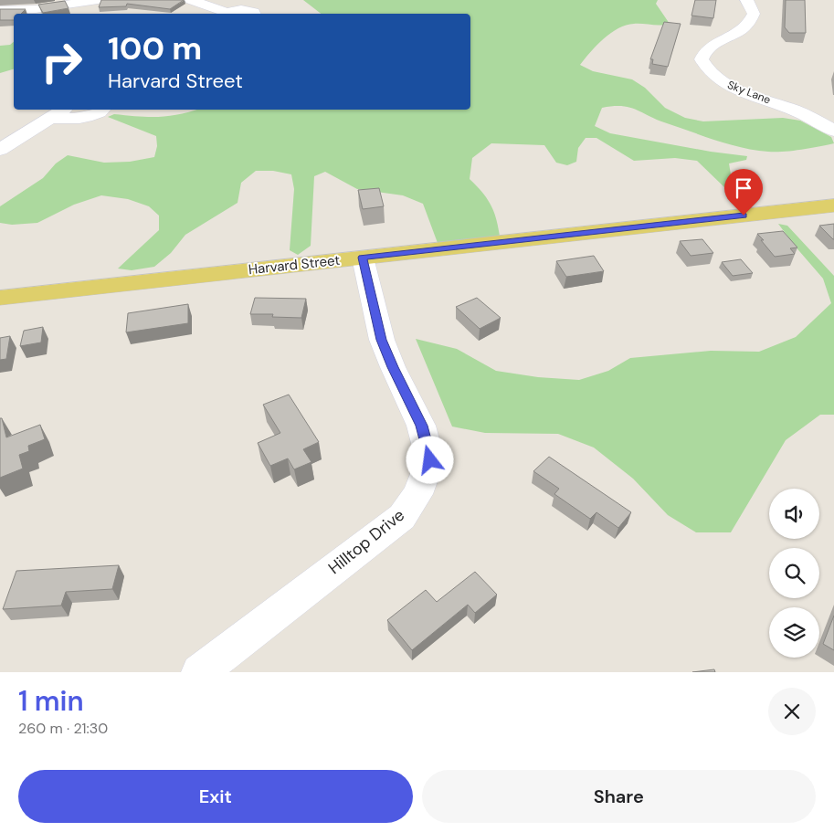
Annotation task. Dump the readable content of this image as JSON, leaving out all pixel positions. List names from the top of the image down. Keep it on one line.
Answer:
{"streets":{"main road":["Harvard Street"],"street":["Sky Lane","Hilltop Drive"]},"crossings":[["Harvard Street","Hilltop Drive"]],"page":{"turn":["100 m","Harvard Street"],"heading":["1 min","260 m · 21:30"],"buttons":["Exit","Share"]}}
